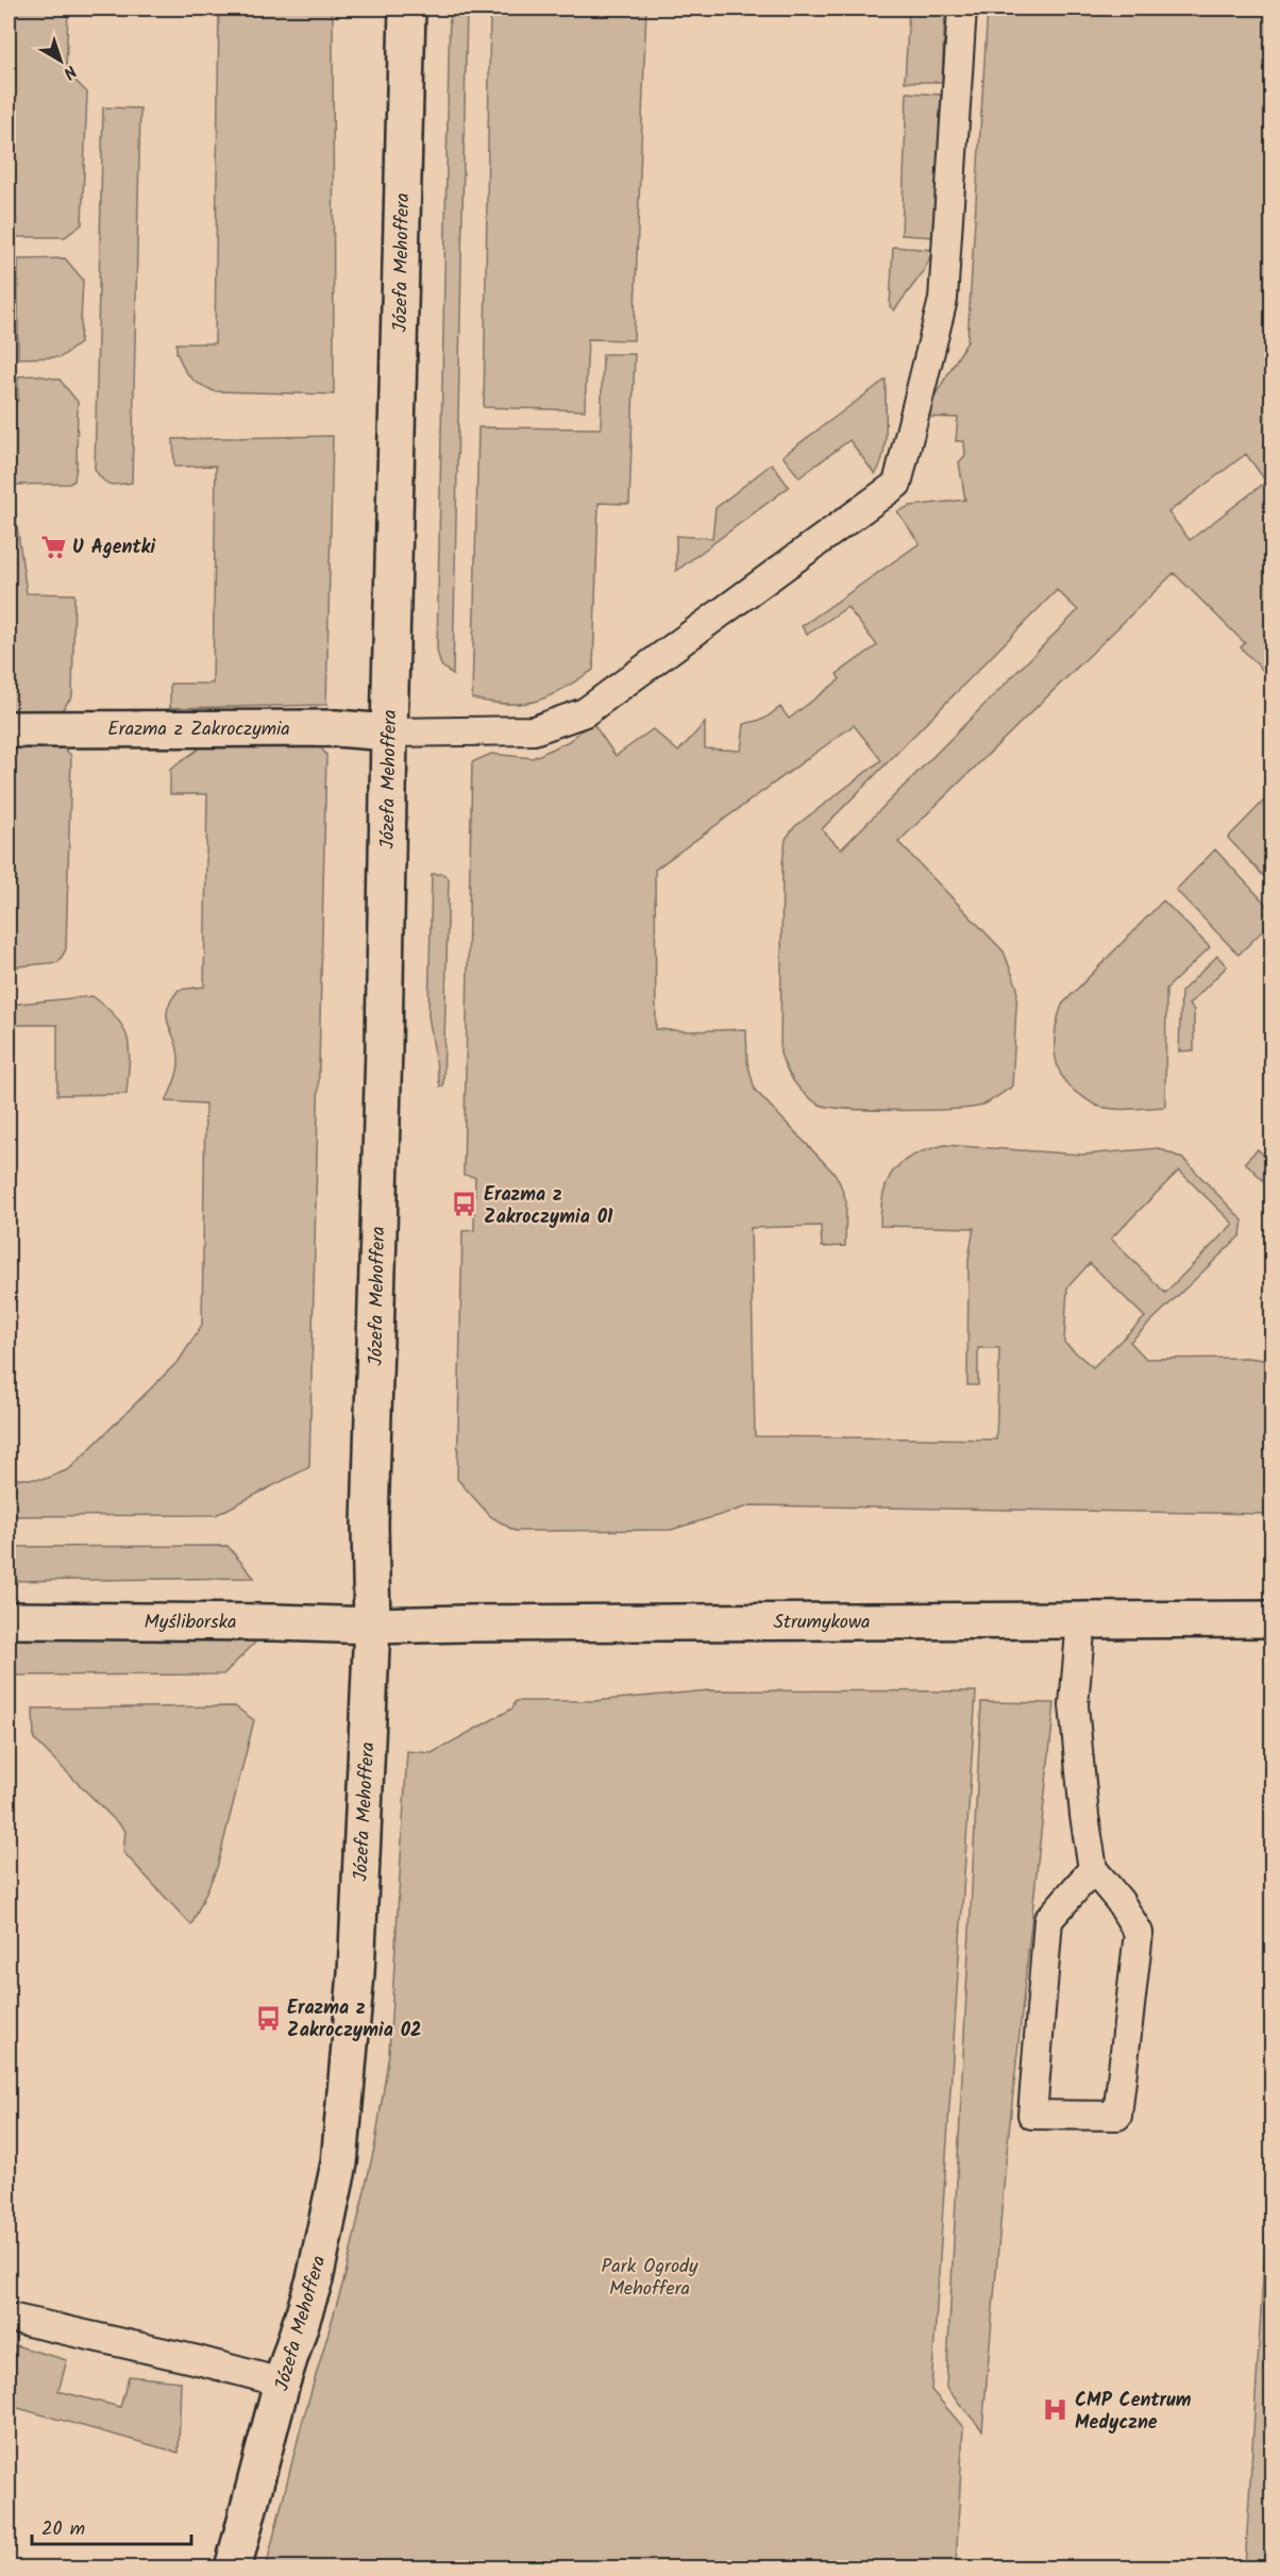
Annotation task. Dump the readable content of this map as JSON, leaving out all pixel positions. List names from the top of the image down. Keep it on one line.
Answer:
{"streets":{"street":["Józefa Mehoffera","Erazma z Zakroczymia","Myśliborska","Strumykowa"]},"crossings":[["Józefa Mehoffera","Erazma z Zakroczymia"],["Józefa Mehoffera","Myśliborska"],["Józefa Mehoffera","Strumykowa"],["Myśliborska","Strumykowa"]],"parks":["Park Ogrody Mehoffera"],"places":{"supermarket":["U Agentki"],"bus stop":["Erazma z Zakroczymia 01","Erazma z Zakroczymia 02"],"hospital":["CMP Centrum Medyczne"]},"scale_bar":"20 m","north":"bottom right"}
